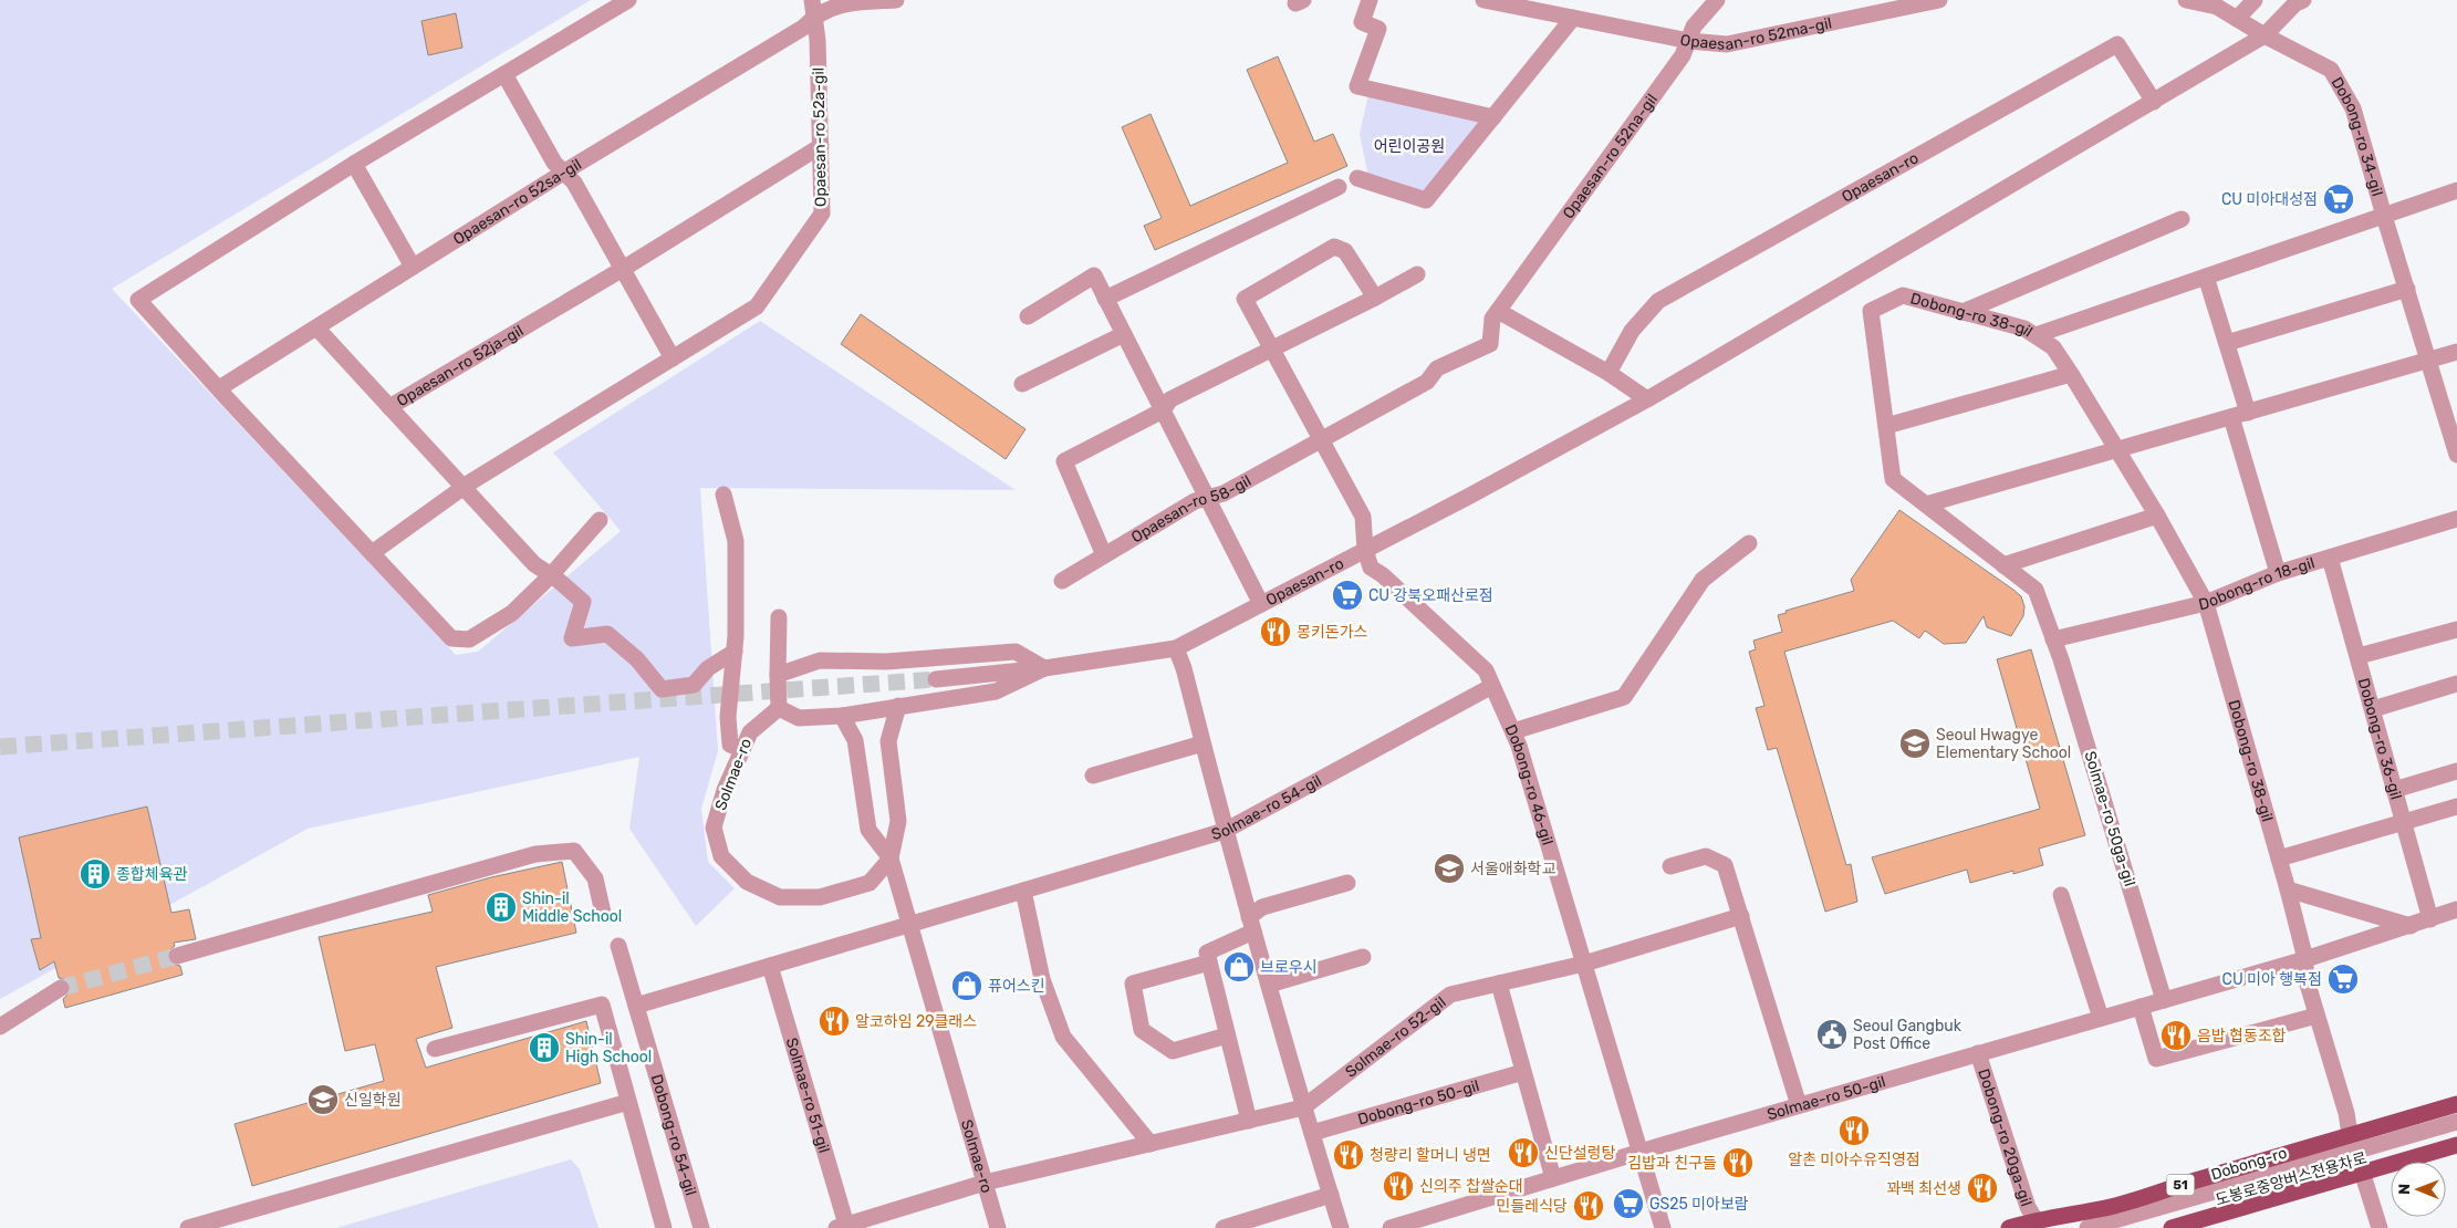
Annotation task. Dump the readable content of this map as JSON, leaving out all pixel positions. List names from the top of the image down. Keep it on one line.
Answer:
{"streets":{"main road":["Dobong-ro","51"],"street":["Opaesan-ro 52ma-gil","Opaesan-ro 52a-gil","Dobong-ro 34-gil","Opaesan-ro 52na-gil","Opaesan-ro","Opaesan-ro 52sa-gil","Dobong-ro 38-gil","Opaesan-ro 52ja-gil","Opaesan-ro 58-gil","Dobong-ro 18-gil","Dobong-ro 36-gil","Solmae-ro","Dobong-ro 46-gil","Solmae-ro 54-gil","Solmae-ro 50ga-gil","Solmae-ro 52-gil","Solmae-ro 51-gil","Solmae-ro 50-gil","Dobong-ro 50-gil","Dobong-ro 54-gil","Dobong-ro 20ga-gil","도봉로중앙버스전용차로"]},"crossings":[["Opaesan-ro 52ma-gil","Opaesan-ro 52na-gil"],["Opaesan-ro 52a-gil","Opaesan-ro 52sa-gil"],["Opaesan-ro 52a-gil","Opaesan-ro 52ja-gil"],["Dobong-ro 34-gil","Opaesan-ro"],["Dobong-ro 34-gil","Dobong-ro 38-gil"],["Opaesan-ro 52na-gil","Opaesan-ro 58-gil"],["Opaesan-ro","Dobong-ro 46-gil"],["Opaesan-ro 52sa-gil","Opaesan-ro 52ja-gil"],["Dobong-ro 38-gil","Dobong-ro 18-gil"],["Dobong-ro 38-gil","Solmae-ro 50ga-gil"],["Dobong-ro 38-gil","Solmae-ro 50-gil"],["Dobong-ro 38-gil","Dobong-ro"],["Dobong-ro 18-gil","Dobong-ro 36-gil"],["Dobong-ro 18-gil","Solmae-ro 50ga-gil"],["Solmae-ro","Solmae-ro 54-gil"],["Solmae-ro","Solmae-ro 52-gil"],["Solmae-ro","Solmae-ro 51-gil"],["Dobong-ro 46-gil","Solmae-ro 54-gil"],["Dobong-ro 46-gil","Solmae-ro 52-gil"],["Dobong-ro 46-gil","Solmae-ro 50-gil"],["Solmae-ro 50ga-gil","Solmae-ro 50-gil"],["Solmae-ro 52-gil","Solmae-ro 51-gil"],["Solmae-ro 50-gil","Dobong-ro 20ga-gil"],["Dobong-ro 20ga-gil","Dobong-ro"]],"parks":["어린이공원"],"places":{"supermarket":["CU 미아대성점","CU 강북오패산로점","CU 미아 행복점","GS25 미아보람"],"restaurant":["몽키돈가스","알코하임 29클래스","음밥 협동조합","알촌 미아수유직영점","신단설렁탕","청량리 할머니 냉면","김밥과 친구들","신의주 찹쌀순대","꽈백 최선생","민들레식당"],"school or university":["Seoul Hwagye Elementary School","서울애화학교","신일학원"],"building":["종합체육관","Shin-il Middle School","Shin-il High School"],"shop":["브로우시","퓨어스킨"],"public building":["Seoul Gangbuk Post Office"]},"north":"left"}
